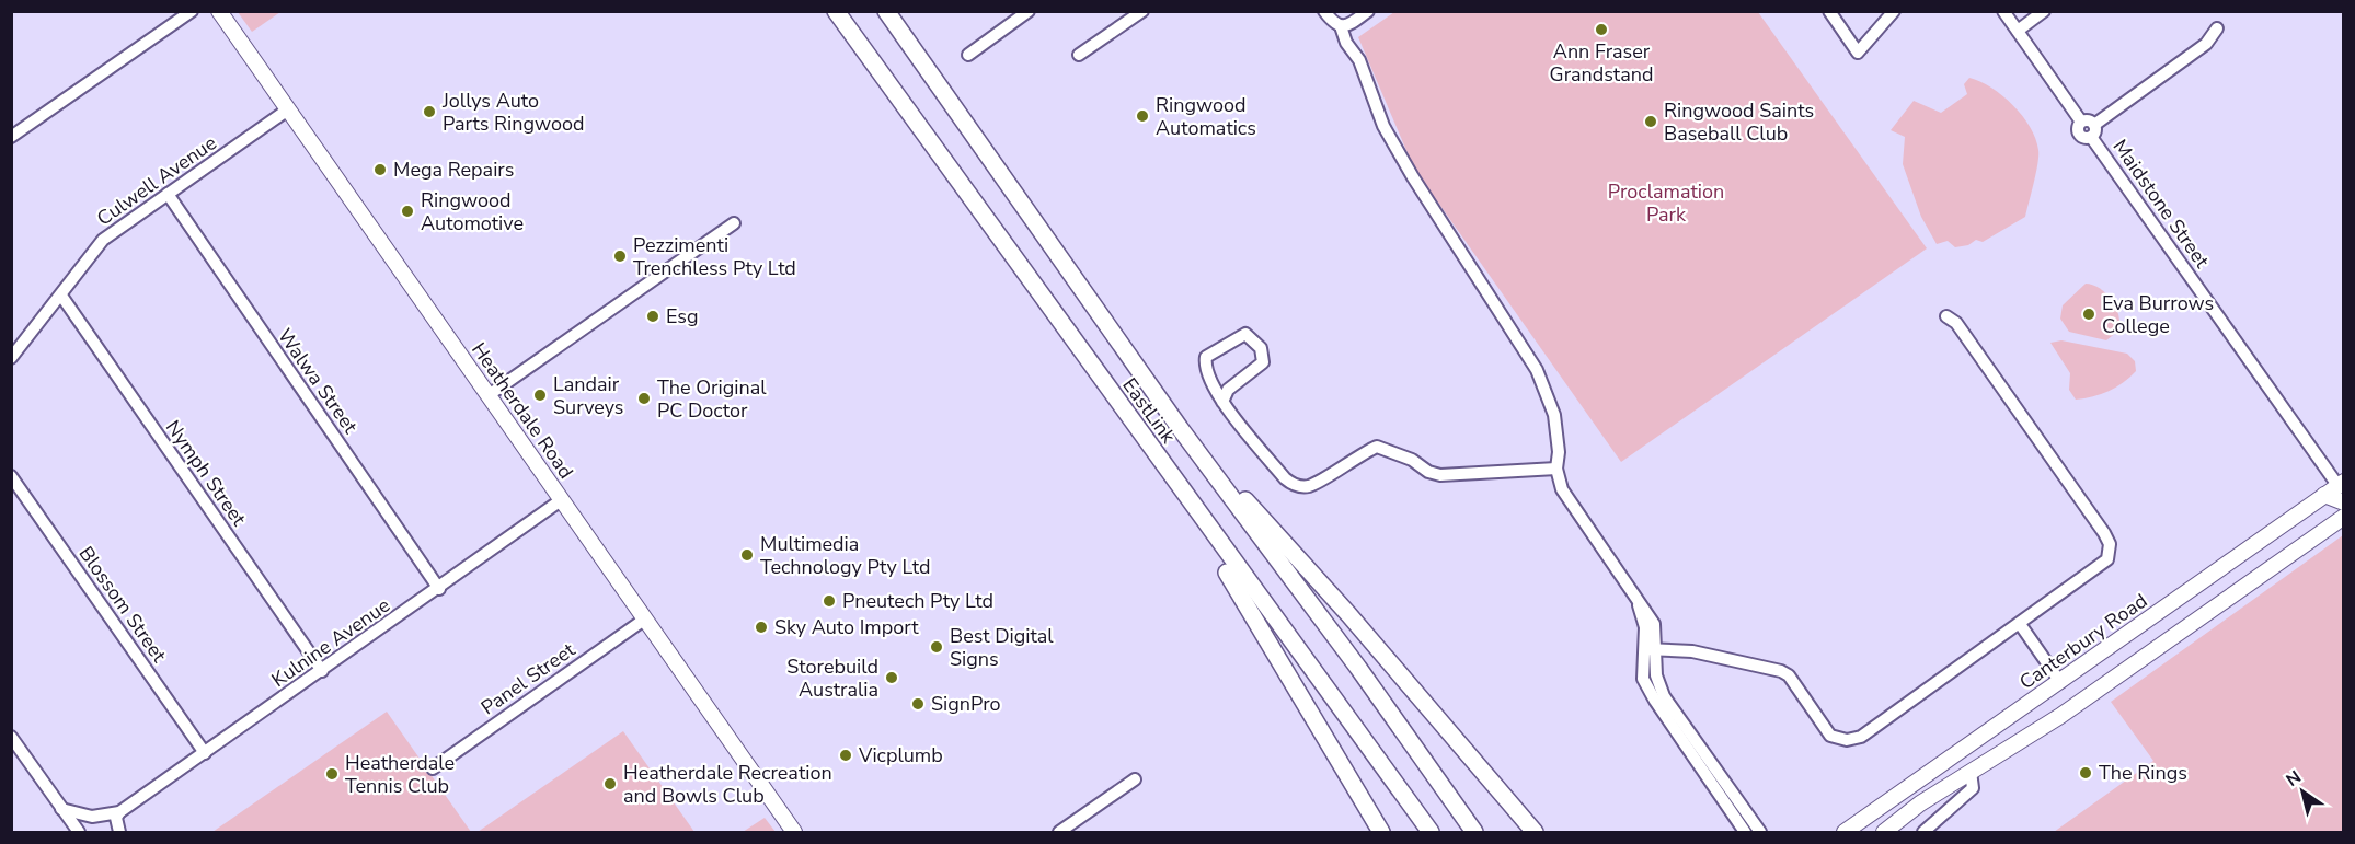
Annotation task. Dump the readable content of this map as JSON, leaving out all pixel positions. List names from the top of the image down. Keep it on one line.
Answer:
{"streets":{"highway":["EastLink"],"main road":["Heatherdale Road","Canterbury Road"],"street":["Culwell Avenue","Maidstone Street","Walwa Street","Nymph Street","Blossom Street","Kulnine Avenue","Panel Street"]},"crossings":[["Culwell Avenue","Walwa Street"],["Culwell Avenue","Heatherdale Road"],["Culwell Avenue","Nymph Street"],["Maidstone Street","Canterbury Road"],["Walwa Street","Kulnine Avenue"],["Heatherdale Road","Kulnine Avenue"],["Heatherdale Road","Panel Street"],["Nymph Street","Kulnine Avenue"],["Blossom Street","Kulnine Avenue"]],"parks":["Proclamation Park"],"places":["Ann Fraser Grandstand","Jollys Auto Parts Ringwood","Ringwood Automatics","Ringwood Saints Baseball Club","Mega Repairs","Ringwood Automotive","Pezzimenti Trenchless Pty Ltd","Eva Burrows College","Esg","Landair Surveys","The Original PC Doctor","Multimedia Technology Pty Ltd","Pneutech Pty Ltd","Sky Auto Import","Best Digital Signs","Storebuild Australia","SignPro","Vicplumb","The Rings","Heatherdale Tennis Club","Heatherdale Recreation and Bowls Club"],"north":"top left"}
